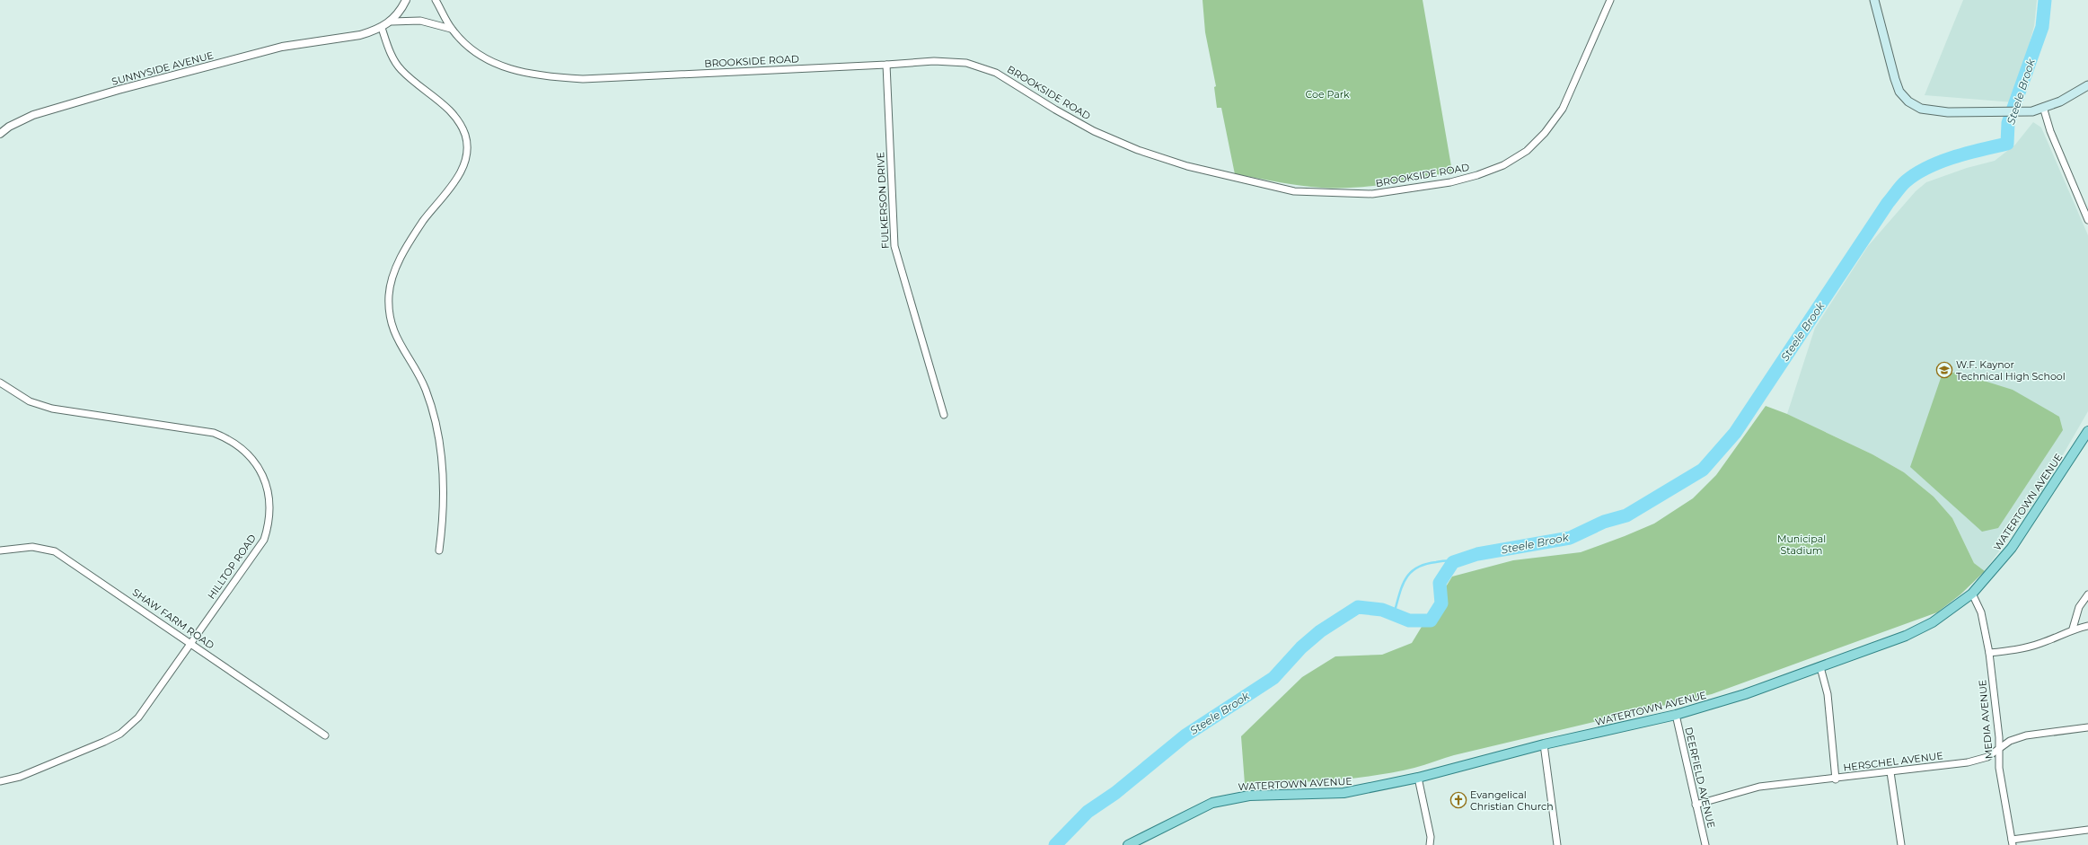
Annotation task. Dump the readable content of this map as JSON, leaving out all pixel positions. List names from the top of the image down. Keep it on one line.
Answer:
{"streets":{"main road":["WATERTOWN AVENUE"],"street":["BROOKSIDE ROAD","SUNNYSIDE AVENUE","FULKERSON DRIVE","HILLTOP ROAD","SHAW FARM ROAD","MEDIA AVENUE","HERSCHEL AVENUE","DEERFIELD AVENUE"]},"crossings":[["BROOKSIDE ROAD","FULKERSON DRIVE"],["WATERTOWN AVENUE","MEDIA AVENUE"],["WATERTOWN AVENUE","DEERFIELD AVENUE"],["HILLTOP ROAD","SHAW FARM ROAD"],["MEDIA AVENUE","HERSCHEL AVENUE"],["HERSCHEL AVENUE","DEERFIELD AVENUE"]],"water":["Steele Brook"],"parks":["Coe Park","Municipal Stadium"],"places":{"school or university":["W.F. Kaynor Technical High School"],"church":["Evangelical Christian Church"]}}
